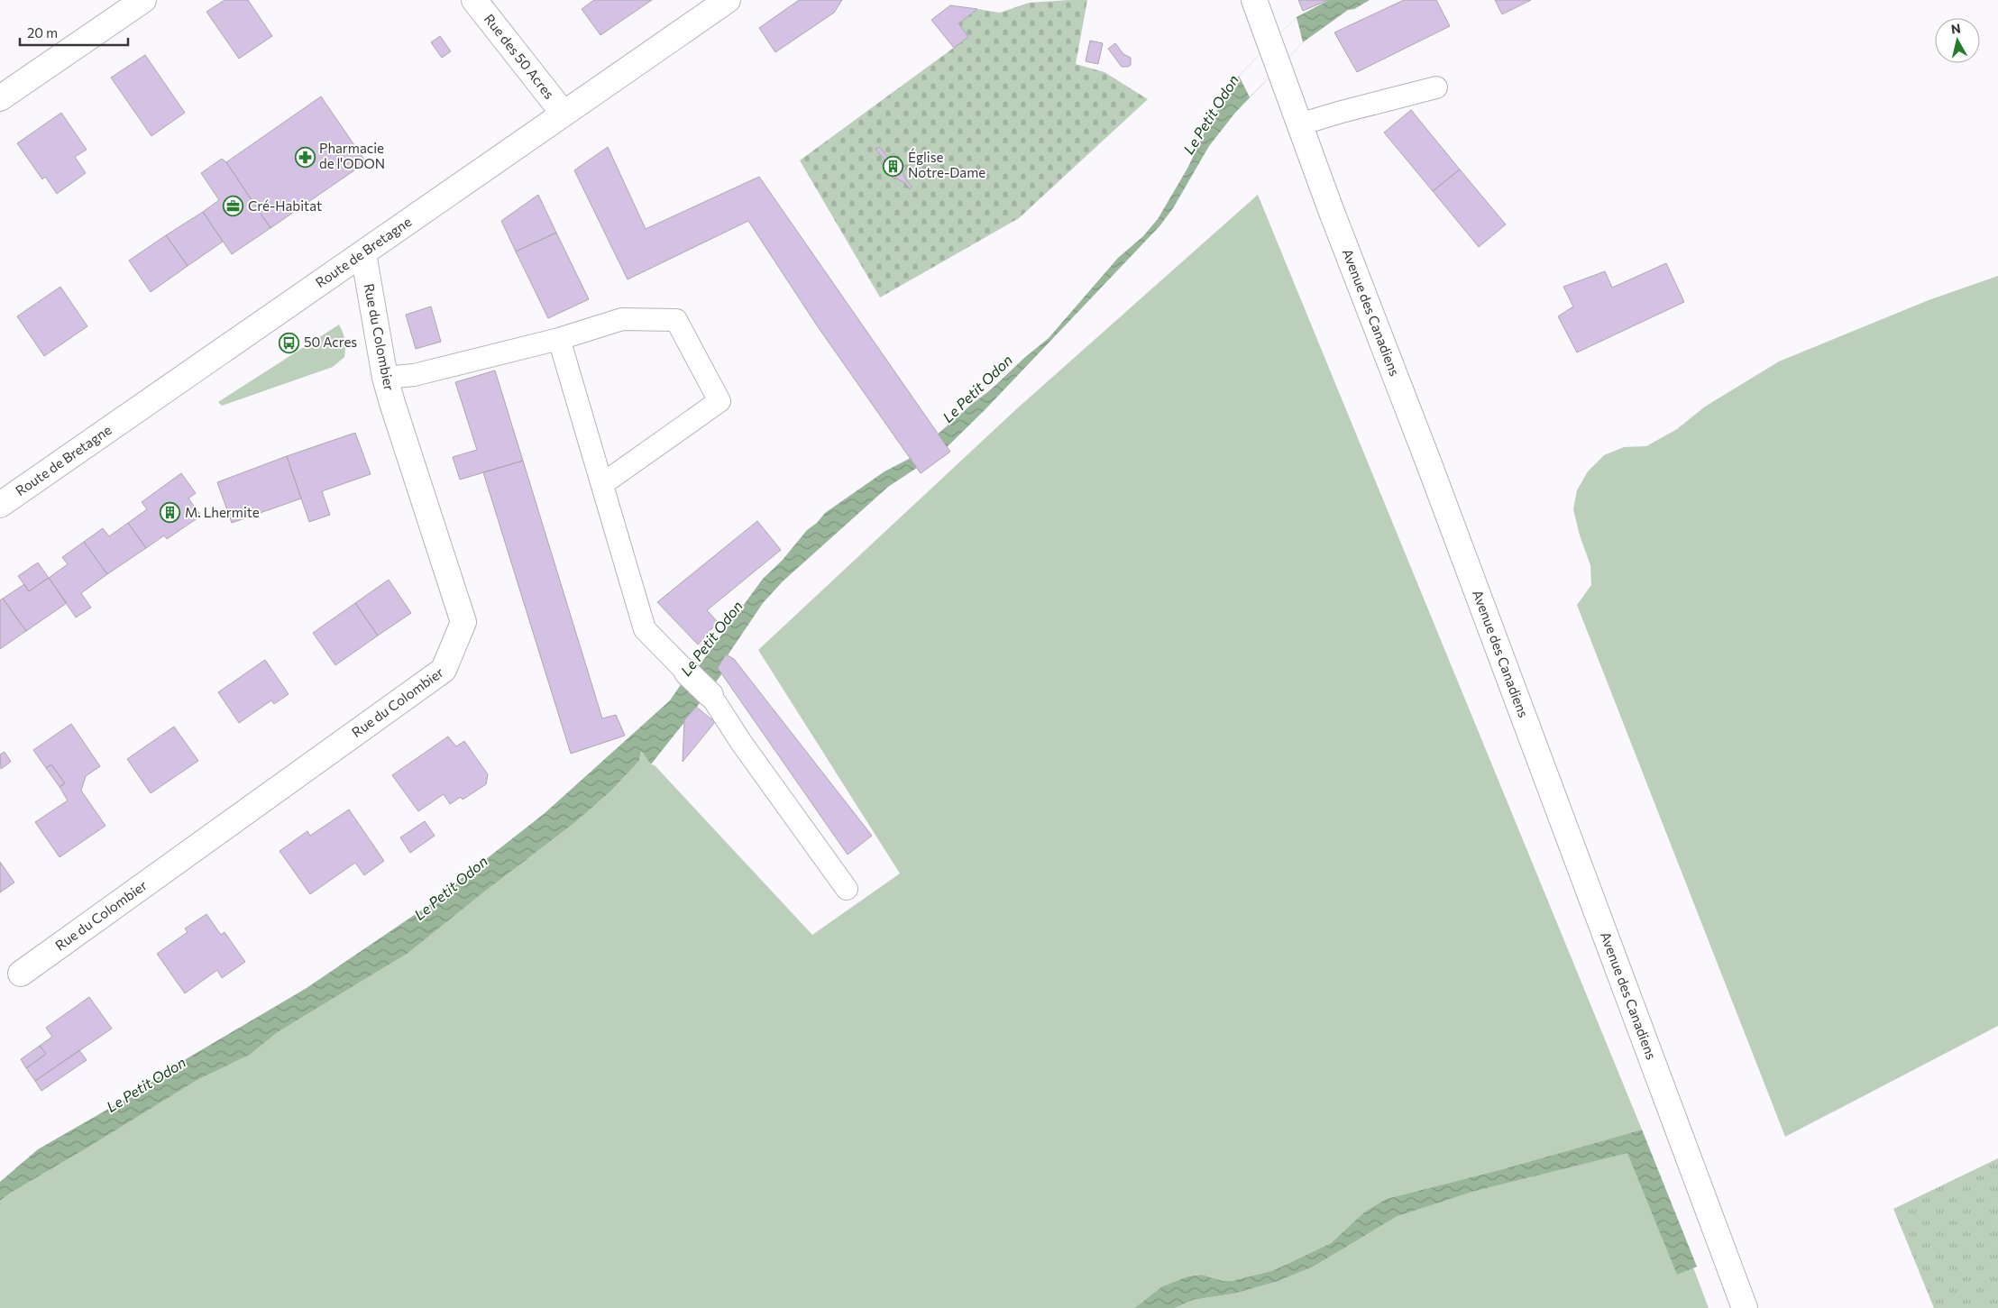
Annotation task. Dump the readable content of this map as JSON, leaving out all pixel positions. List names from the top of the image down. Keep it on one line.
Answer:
{"streets":{"main road":["Rue des 50 Acres","Route de Bretagne","Avenue des Canadiens","Rue du Colombier"]},"crossings":[["Rue des 50 Acres","Route de Bretagne"],["Route de Bretagne","Rue du Colombier"]],"water":["Le Petit Odon"],"places":{"pharmacy":["Pharmacie de l'ODON"],"building":["Église Notre-Dame","M. Lhermite"],"office":["Cré-Habitat"],"bus stop":["50 Acres"]},"scale_bar":"20 m","north":"top"}
